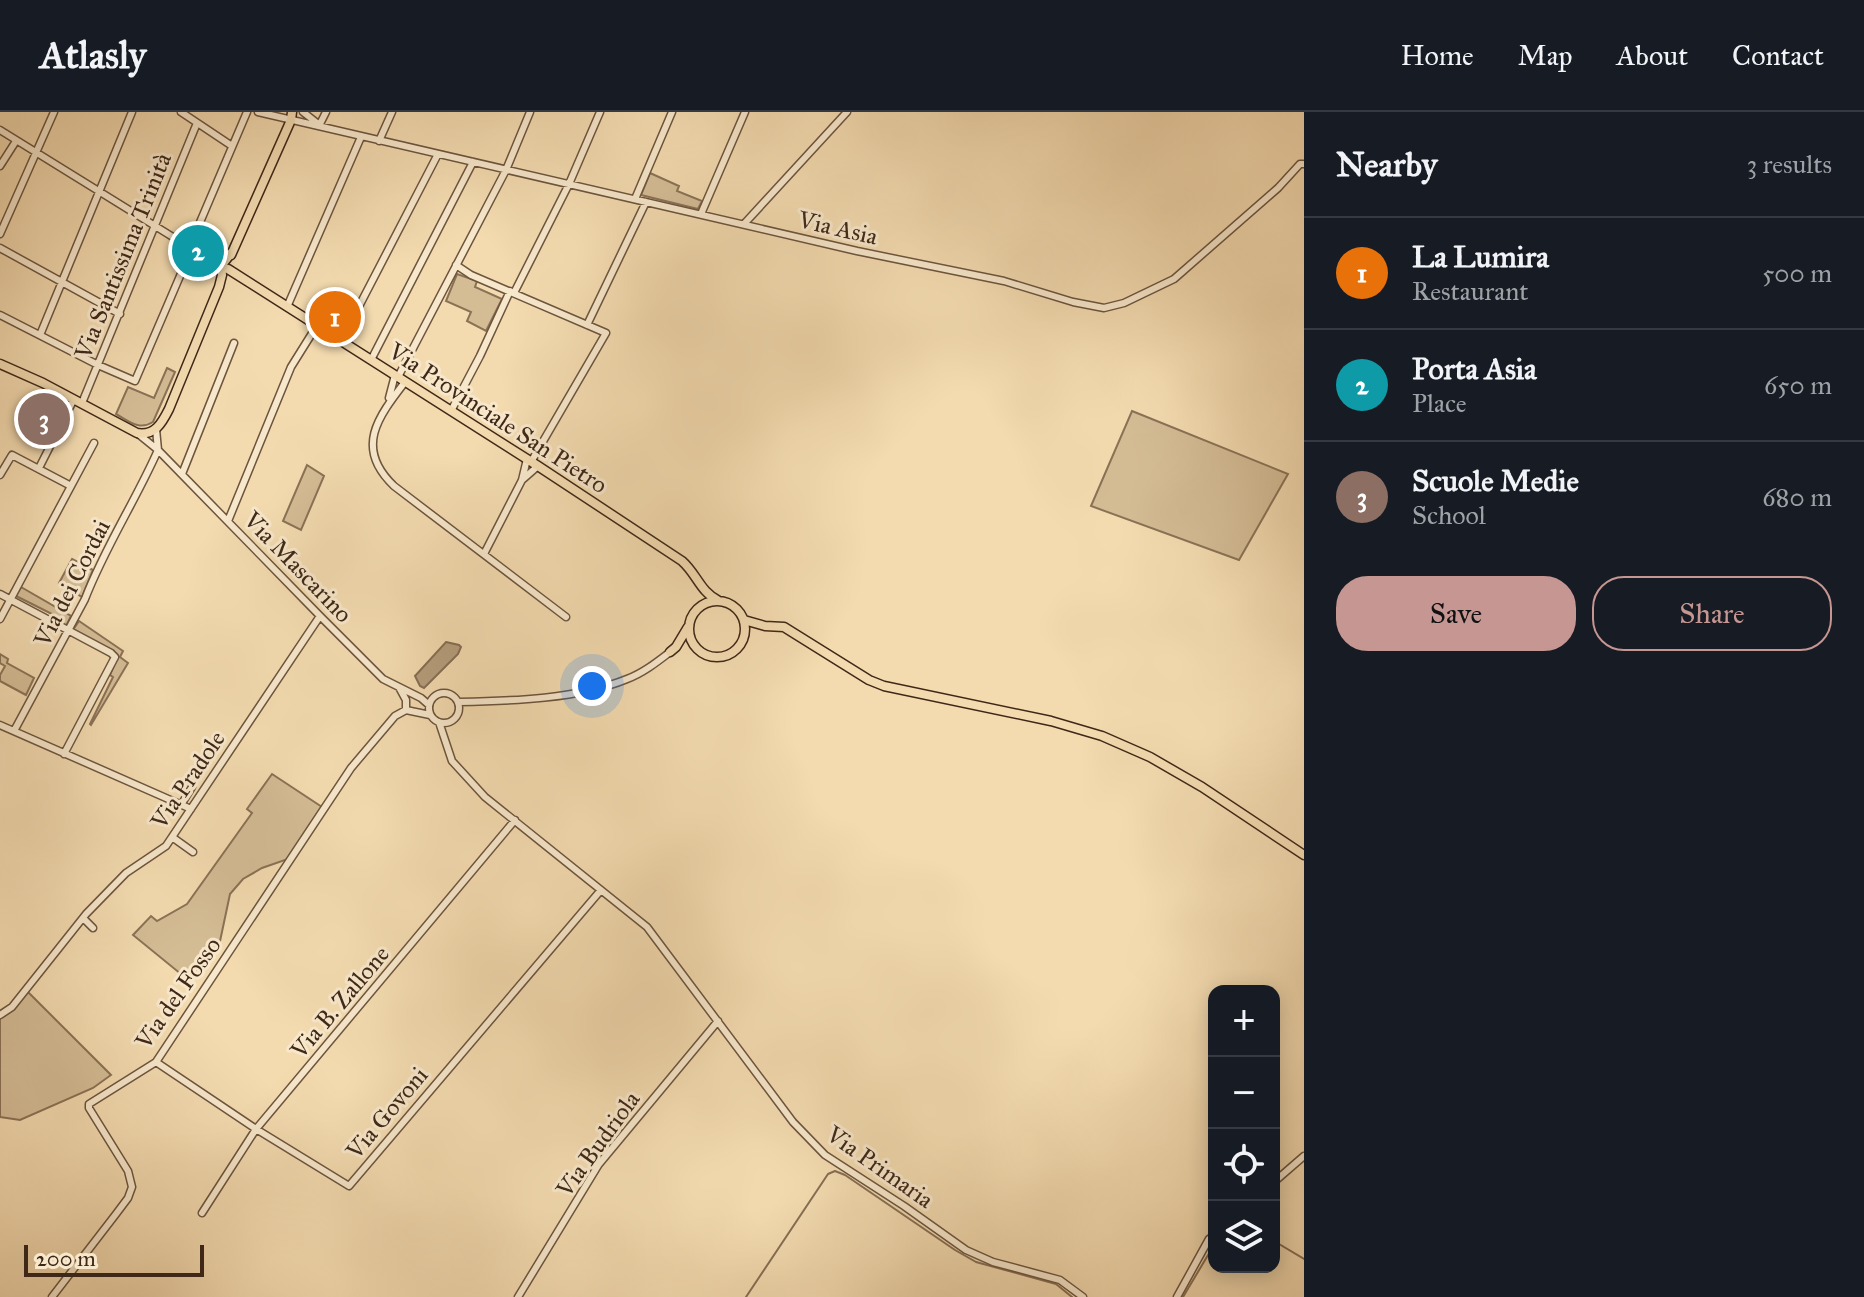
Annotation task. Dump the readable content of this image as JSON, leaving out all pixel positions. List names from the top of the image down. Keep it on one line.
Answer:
{"streets":{"main road":["Via Provinciale San Pietro"],"street":["Via Asia","Via Santissima Trinità","Via Mascarino","Via dei Cordai","Via Pradole","Via del Fosso","Via B. Zallone","Via Govoni","Via Budriola","Via Primaria"]},"crossings":[["Via Mascarino","Via dei Cordai"],["Via Mascarino","Via Pradole"],["Via del Fosso","Via Govoni"],["Via B. Zallone","Via Govoni"],["Via Govoni","Via Primaria"],["Via Budriola","Via Primaria"]],"scale_bar":"200 m","page":{"header":"Atlasly","nav":["Home","Map","About","Contact"],"heading":["Nearby","3 results"],"list":[{"mark":"1","name":"La Lumira","note":"Restaurant","value":"500 m"},{"mark":"2","name":"Porta Asia","note":"Place","value":"650 m"},{"mark":"3","name":"Scuole Medie","note":"School","value":"680 m"}],"pins":["2","1","3"],"buttons":["Save","Share"],"map_buttons":["+","−"],"scale":"200 m"}}
